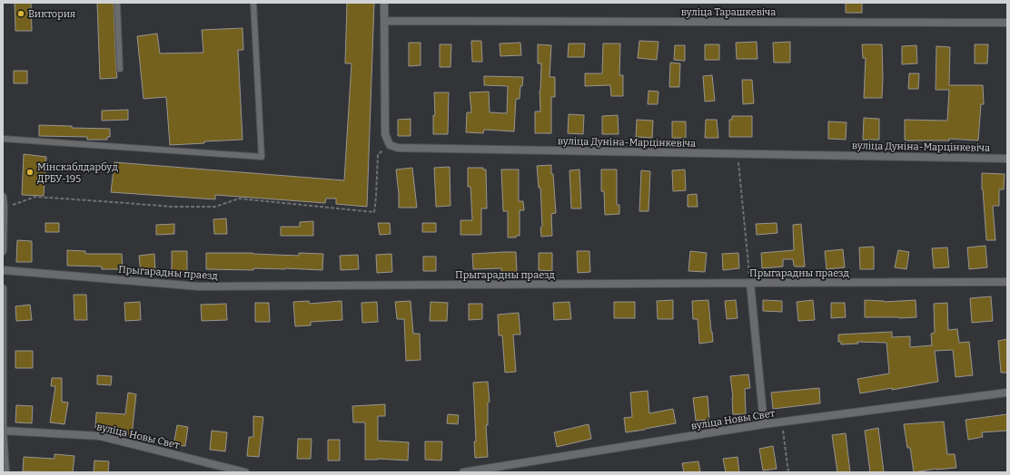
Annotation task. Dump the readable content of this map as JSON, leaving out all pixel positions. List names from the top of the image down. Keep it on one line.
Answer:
{"streets":{"street":["вуліца Тарашкевіча","вуліца Дуніна-Марцінкевіча","Прыгарадны праезд","вуліца Новы Свет"]},"places":["Виктория","Мінскаблдарбуд ДРБУ-195"]}
